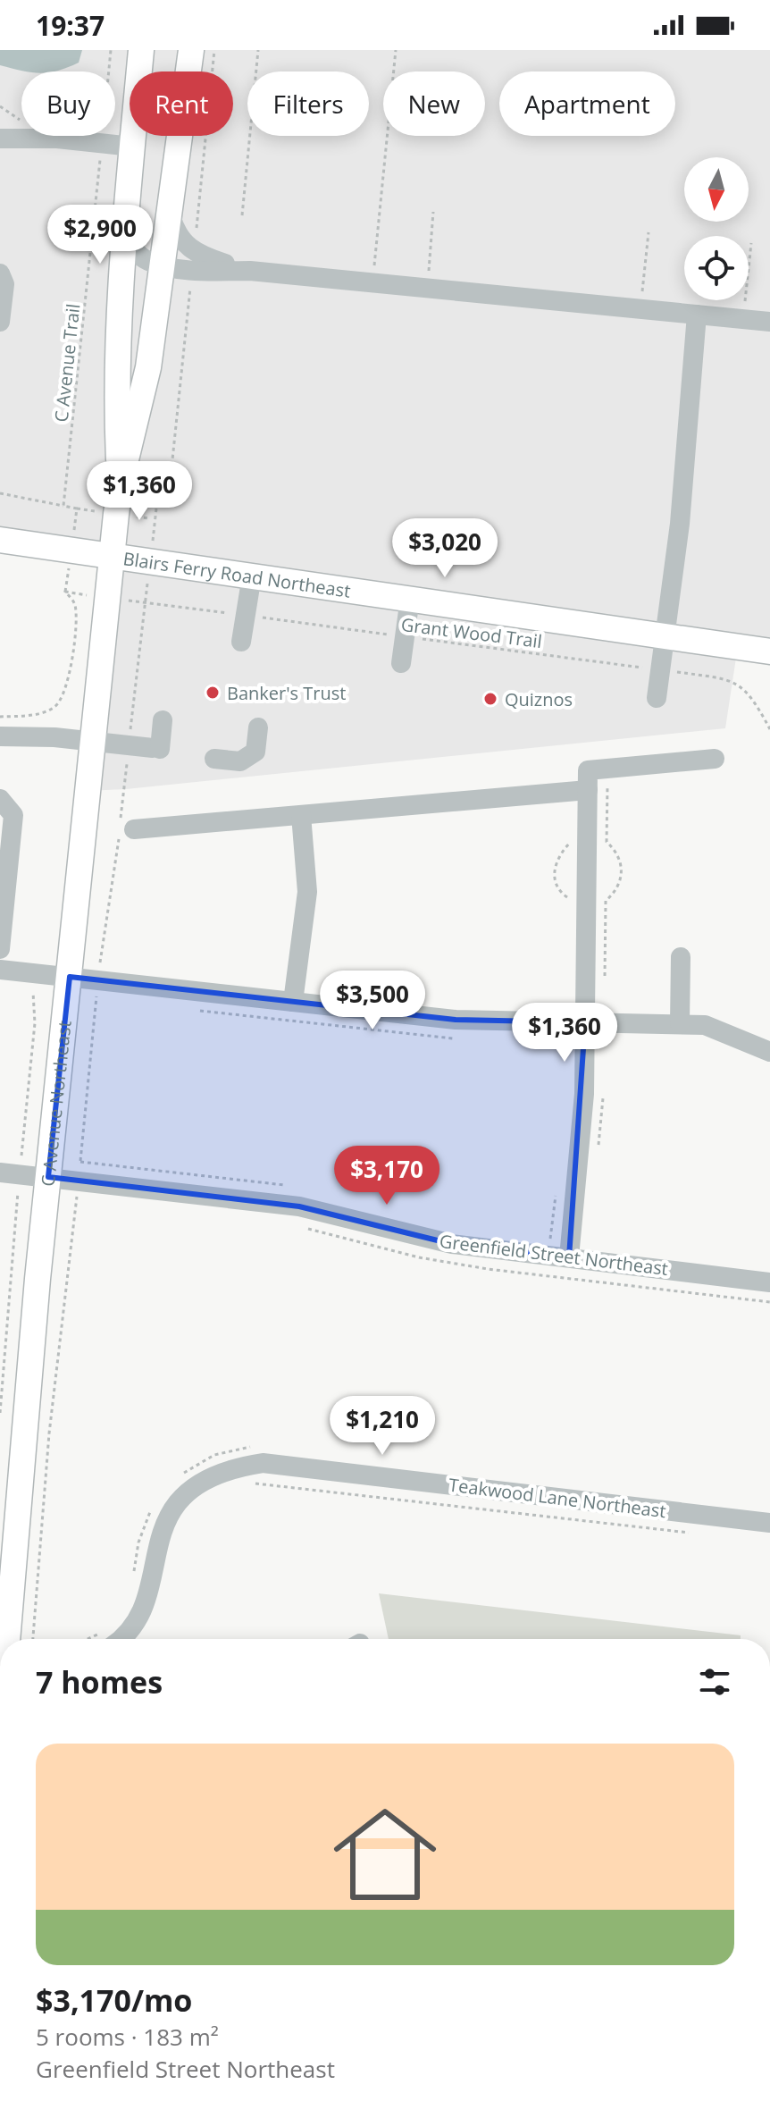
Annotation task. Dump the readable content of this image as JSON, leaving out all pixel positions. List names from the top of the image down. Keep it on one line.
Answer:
{"streets":{"main road":["Blairs Ferry Road Northeast","C Avenue Northeast"],"street":["Greenfield Street Northeast","Teakwood Lane Northeast"],"path":["C Avenue Trail","Grant Wood Trail"]},"crossings":[["Blairs Ferry Road Northeast","C Avenue Northeast"],["C Avenue Northeast","Greenfield Street Northeast"]],"places":["Banker's Trust","Quiznos"],"north":"bottom","page":{"status":"19:37","chip":["Buy","Rent","Filters","New","Apartment"],"price":["$2,900","$1,360","$3,020","$3,500","$1,360","$3,170","$1,210"],"heading":"7 homes","list":[{"name":"$3,170/mo","note":"5 rooms · 183 m² · Greenfield Street Northeast"}]}}
